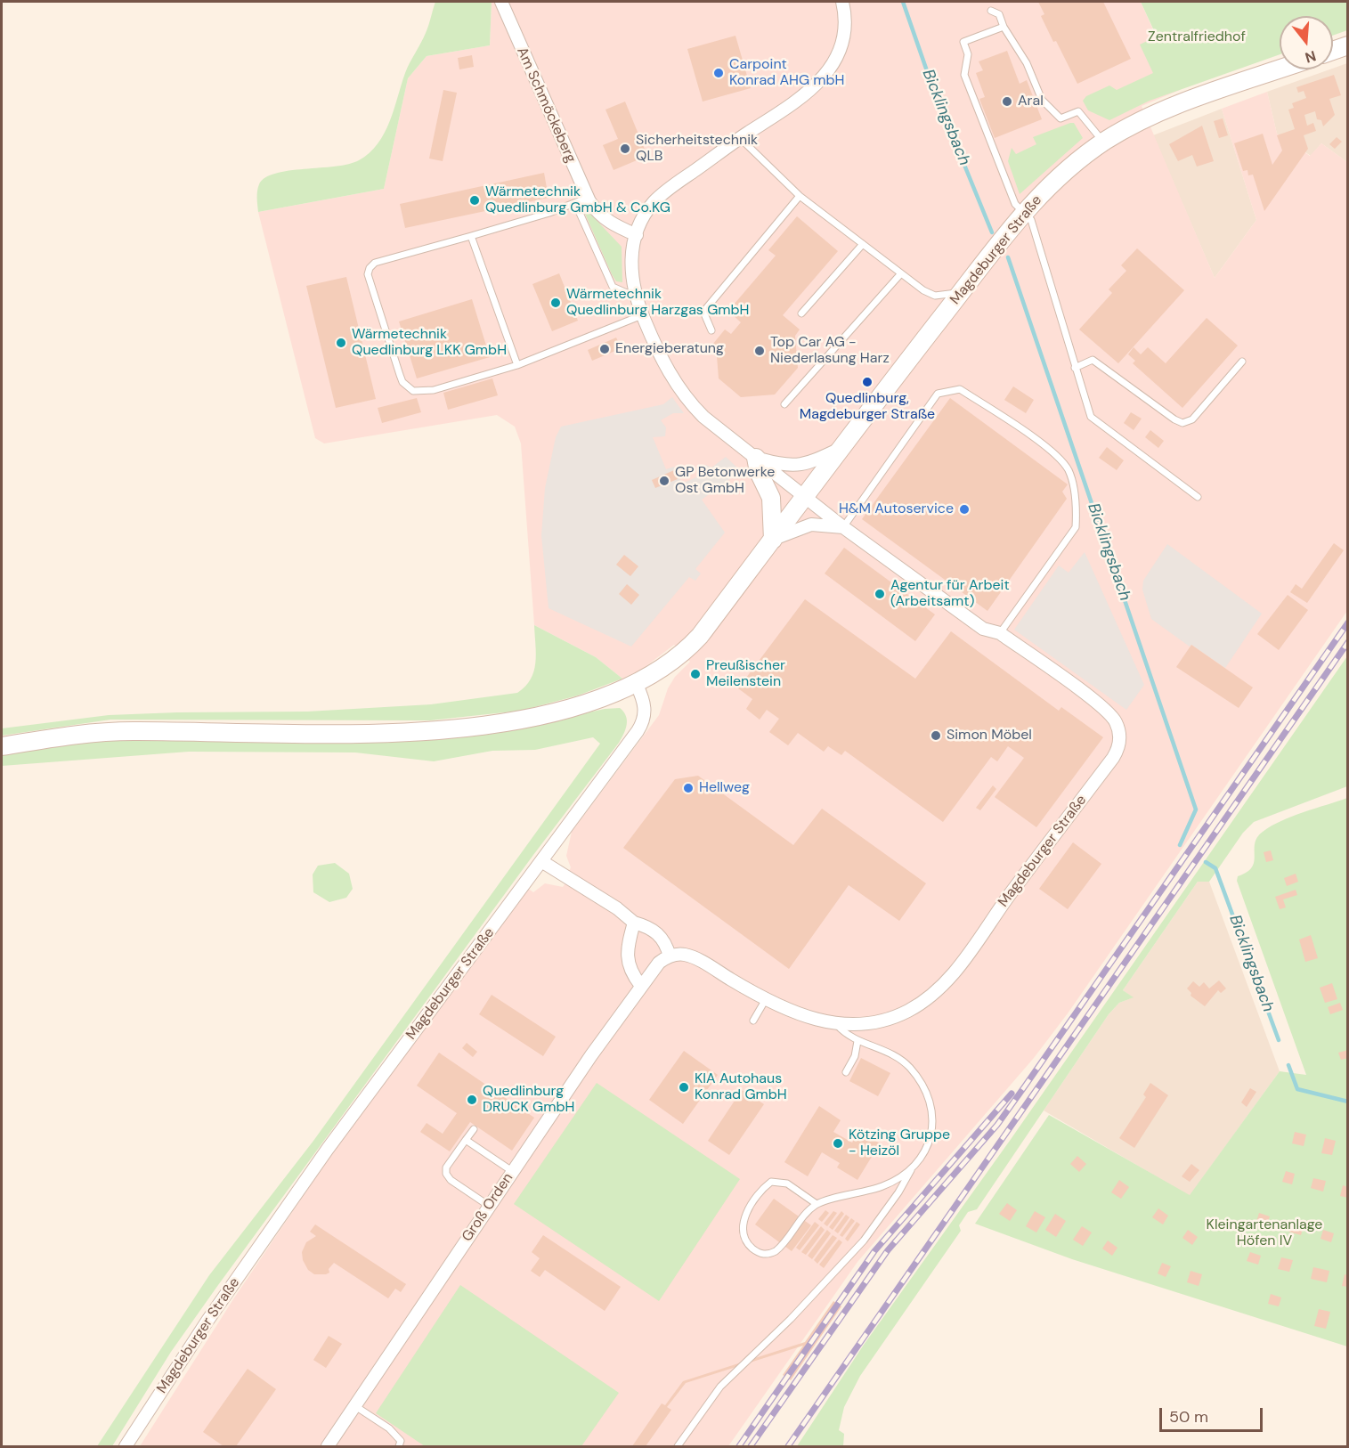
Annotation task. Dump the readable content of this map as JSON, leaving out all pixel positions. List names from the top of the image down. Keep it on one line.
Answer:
{"streets":{"main road":["Magdeburger Straße"],"street":["Am Schmöckeberg","Groß Orden"]},"crossings":[["Magdeburger Straße","Groß Orden"]],"water":["Bicklingsbach"],"parks":["Zentralfriedhof","Kleingartenanlage Höfen IV"],"places":["Carpoint Konrad AHG mbH","Aral","Sicherheitstechnik QLB","Wärmetechnik Quedlinburg GmbH & Co.KG","Wärmetechnik Quedlinburg Harzgas GmbH","Wärmetechnik Quedlinburg LKK GmbH","Energieberatung","Top Car AG - Niederlasung Harz","Quedlinburg, Magdeburger Straße","GP Betonwerke Ost GmbH","H&M Autoservice","Agentur für Arbeit (Arbeitsamt)","Preußischer Meilenstein","Simon Möbel","Hellweg","KIA Autohaus Konrad GmbH","Quedlinburg DRUCK GmbH","Kötzing Gruppe - Heizöl"],"scale_bar":"50 m","north":"bottom"}
